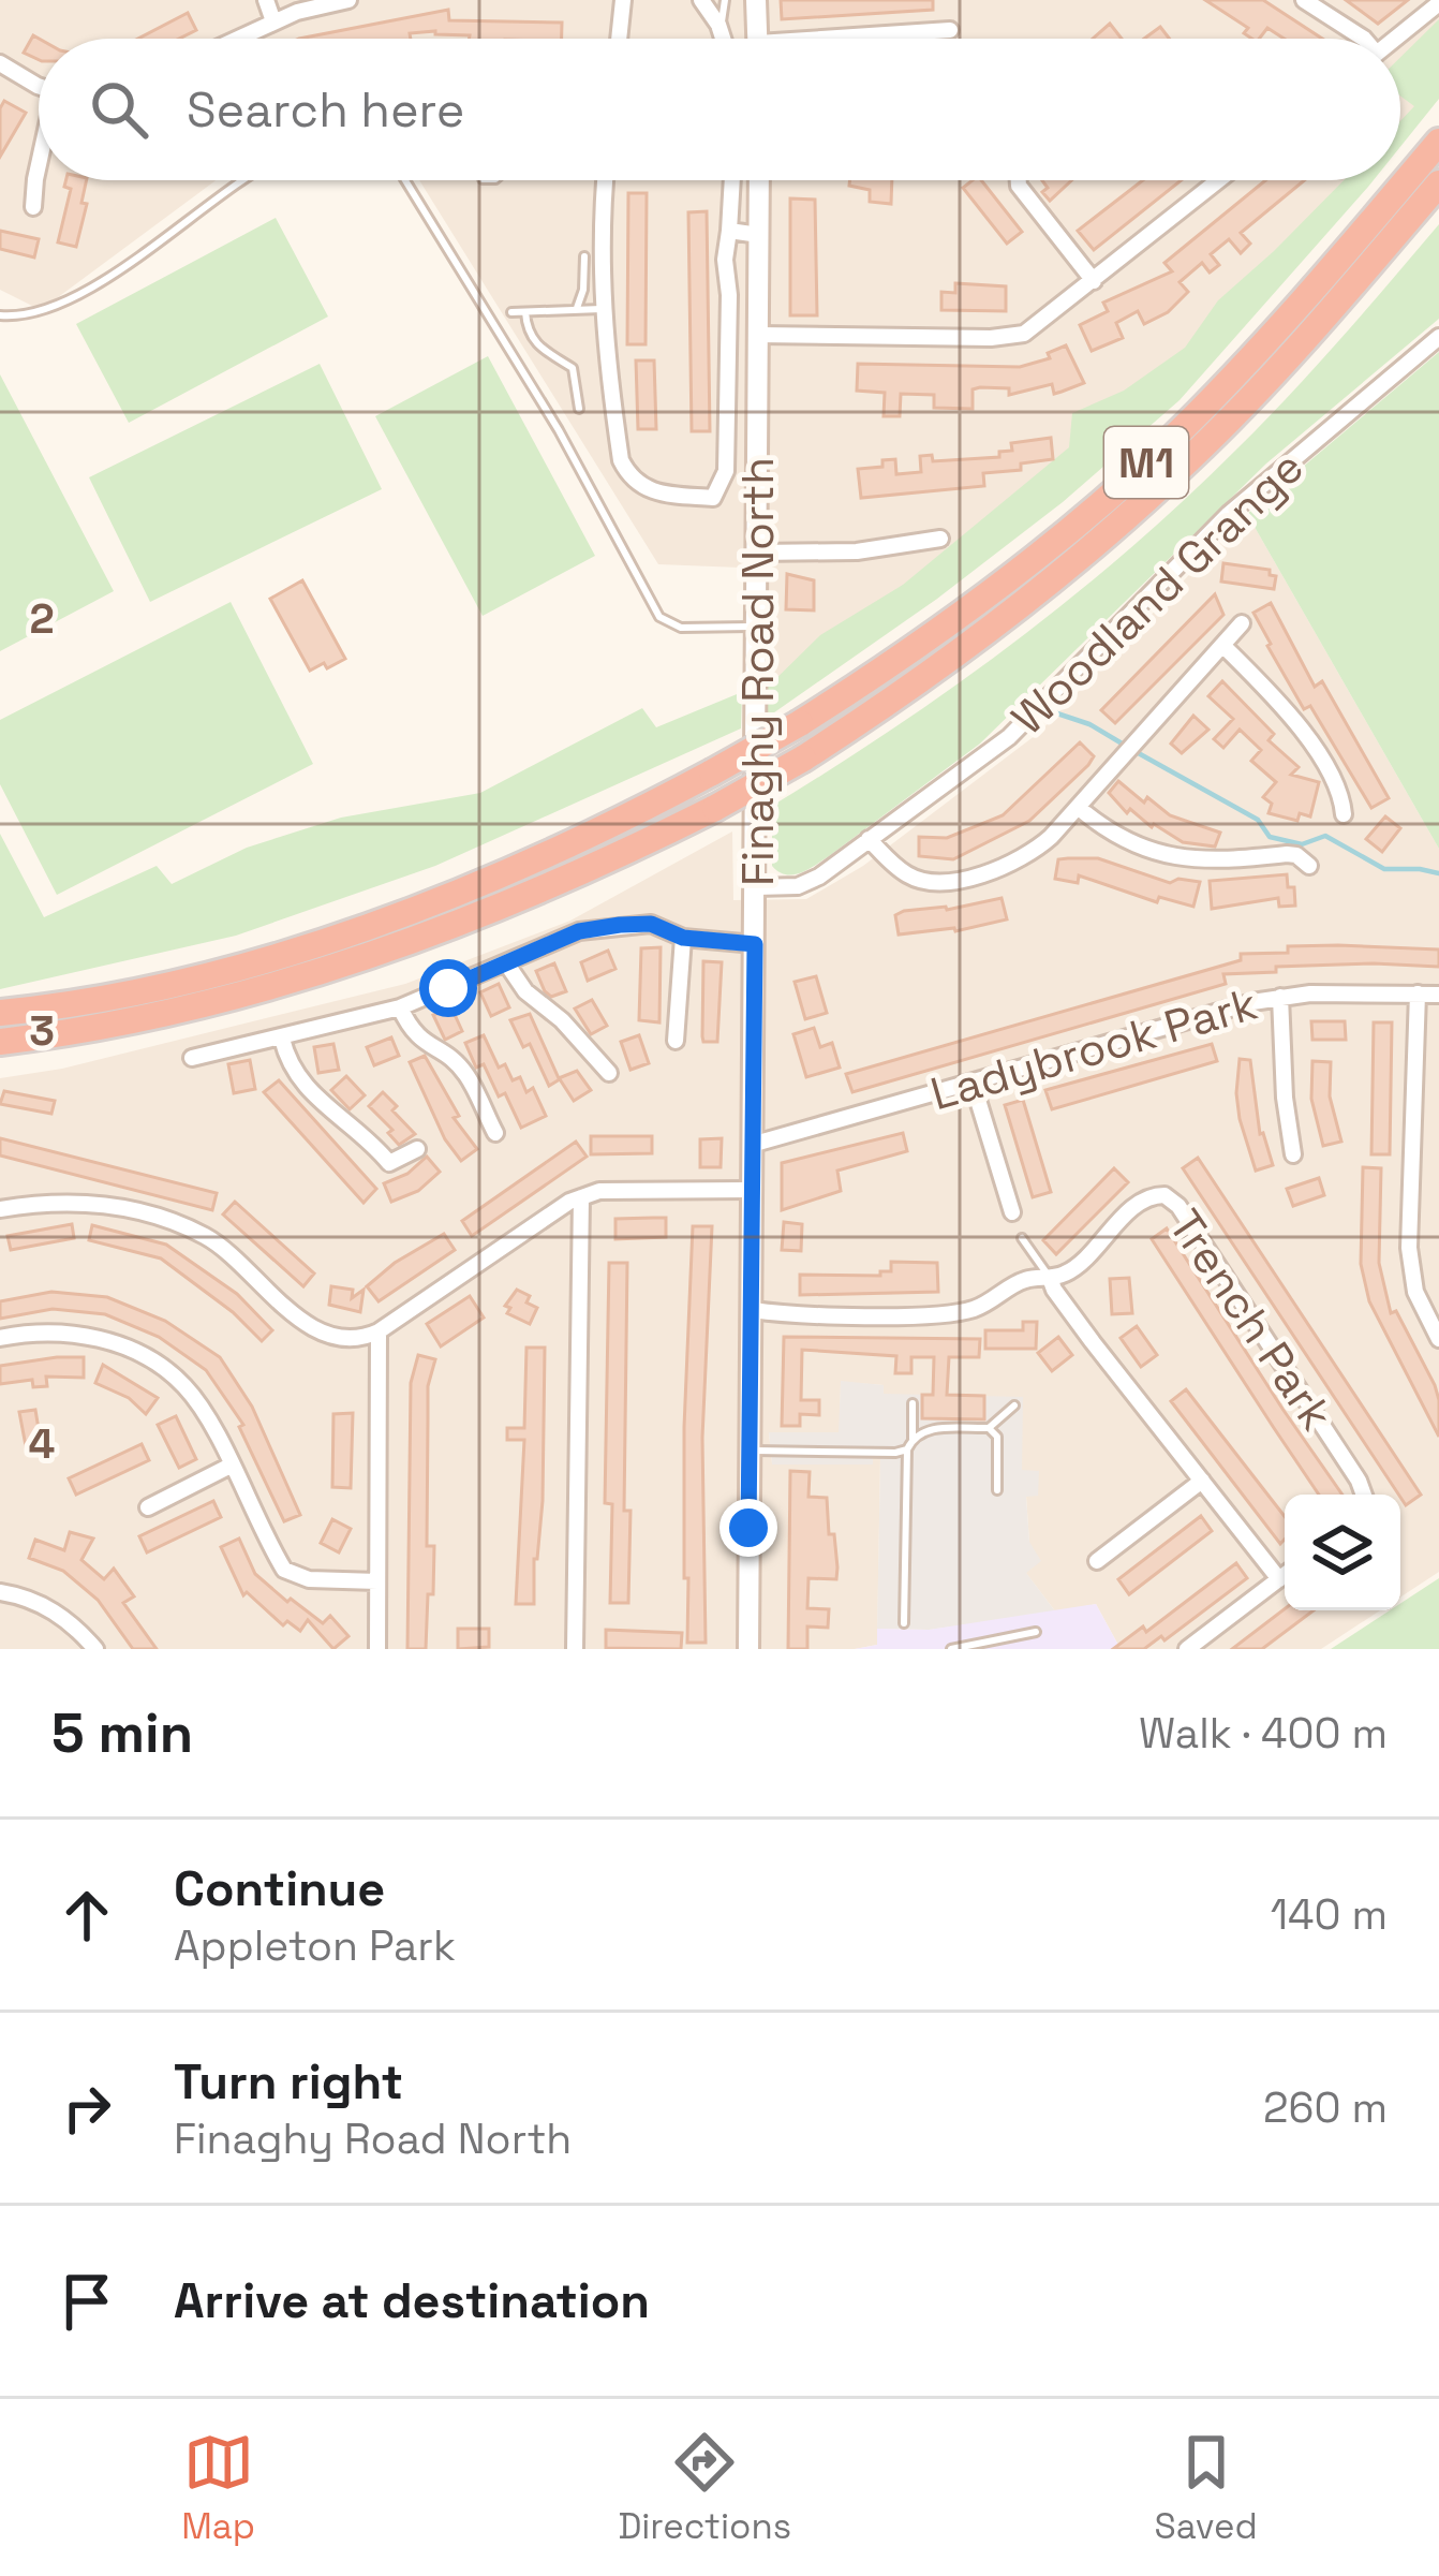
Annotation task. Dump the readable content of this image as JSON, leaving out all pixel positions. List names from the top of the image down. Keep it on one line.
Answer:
{"streets":{"highway":["M1"],"street":["Woodland Grange","Finaghy Road North","Ladybrook Park","Trench Park"]},"crossings":[["Woodland Grange","Finaghy Road North"],["Finaghy Road North","Ladybrook Park"],["Finaghy Road North","Trench Park"]],"page":{"search":"Search here","heading":["5 min","Walk · 400 m"],"list":[["Continue","Appleton Park","140 m"],["Turn right","Finaghy Road North","260 m"],"Arrive at destination"],"nav":["Map","Directions","Saved"]},"grid":{"rows":["2","3","4"]}}
